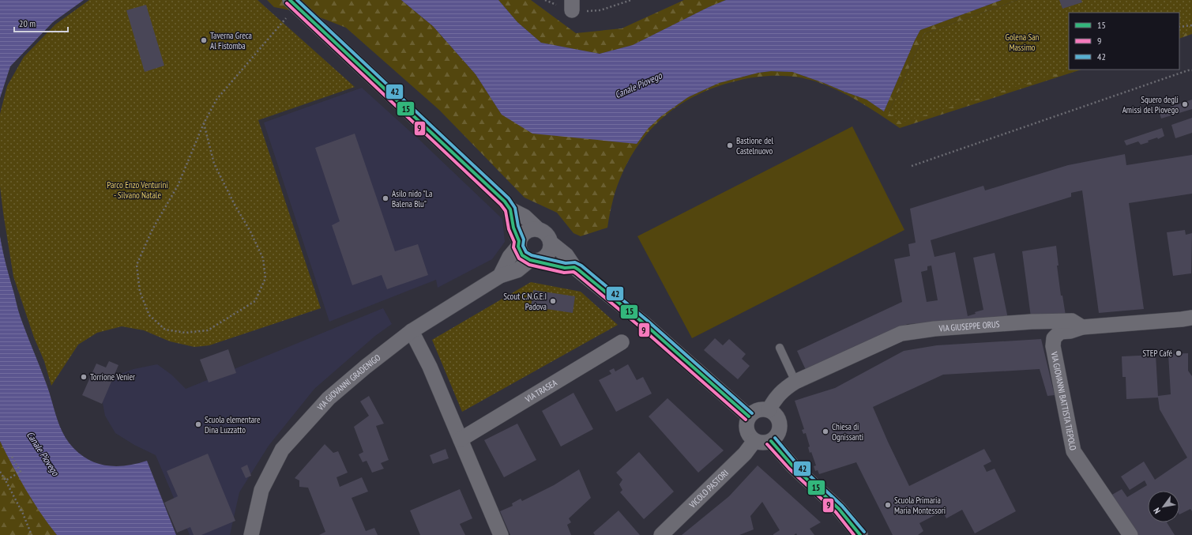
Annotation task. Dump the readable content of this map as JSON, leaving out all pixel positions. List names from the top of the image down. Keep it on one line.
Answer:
{"streets":{"street":["VIA GIUSEPPE ORUS","VIA GIOVANNI GRADENIGO","VIA TRASEA","VIA GIOVANNI BATTISTA TIEPOLO","VICOLO PASTORI"]},"crossings":[["VIA GIUSEPPE ORUS","VIA GIOVANNI BATTISTA TIEPOLO"],["VIA GIUSEPPE ORUS","VICOLO PASTORI"]],"water":["Canale Piovego"],"parks":["Golena San Massimo","Parco Enzo Venturini - Silvano Natale"],"places":["Taverna Greca Al Fistomba","Squero degli Amissi del Piovego","Bastione del Castelnuovo","Asilo nido \"La Balena Blu\"","Scout C.N.G.E.I Padova","STEP Café","Torrione Venier","Scuola elementare Dina Luzzatto","Chiesa di Ognissanti","Scuola Primaria Maria Montessori"],"lines":["transit line 15","transit line 42","transit line 9"],"legend":["15","9","42"],"scale_bar":"20 m","north":"bottom left"}
